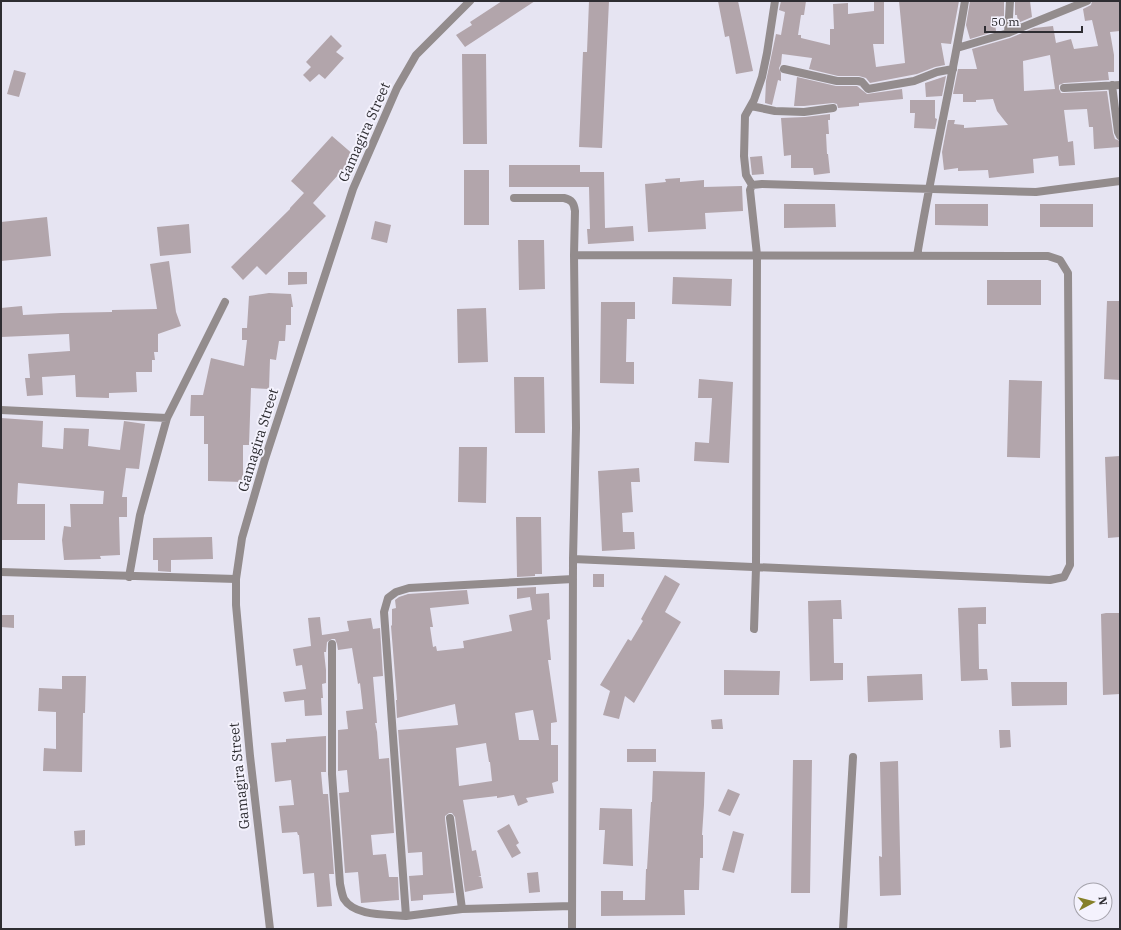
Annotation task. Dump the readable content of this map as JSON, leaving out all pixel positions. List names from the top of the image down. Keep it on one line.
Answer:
{"streets":{"street":["Gamagira Street"]},"scale_bar":"50 m","north":"right"}
